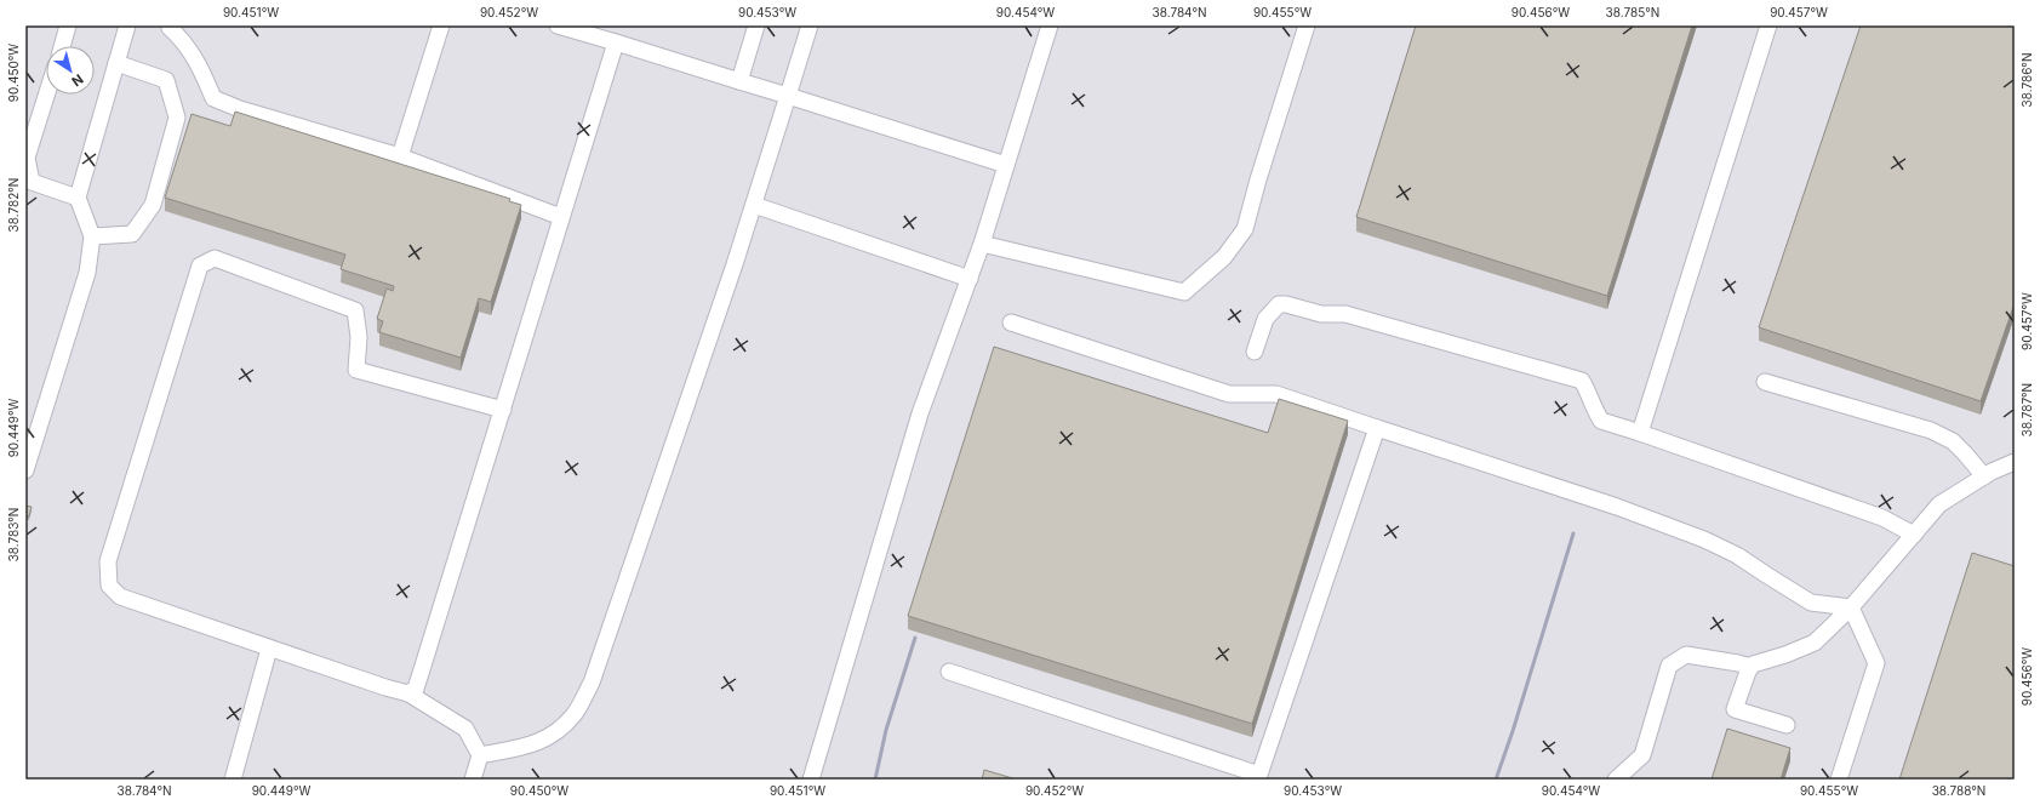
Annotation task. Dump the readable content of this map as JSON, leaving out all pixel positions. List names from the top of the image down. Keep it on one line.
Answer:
{"north":"bottom right","coordinates":["90.451°W","90.452°W","90.453°W","90.454°W","38.784°N","90.455°W","90.456°W","38.785°N","90.457°W","90.450°W","38.786°N","38.782°N","38.787°N","90.449°W","38.783°N","38.788°N"]}
